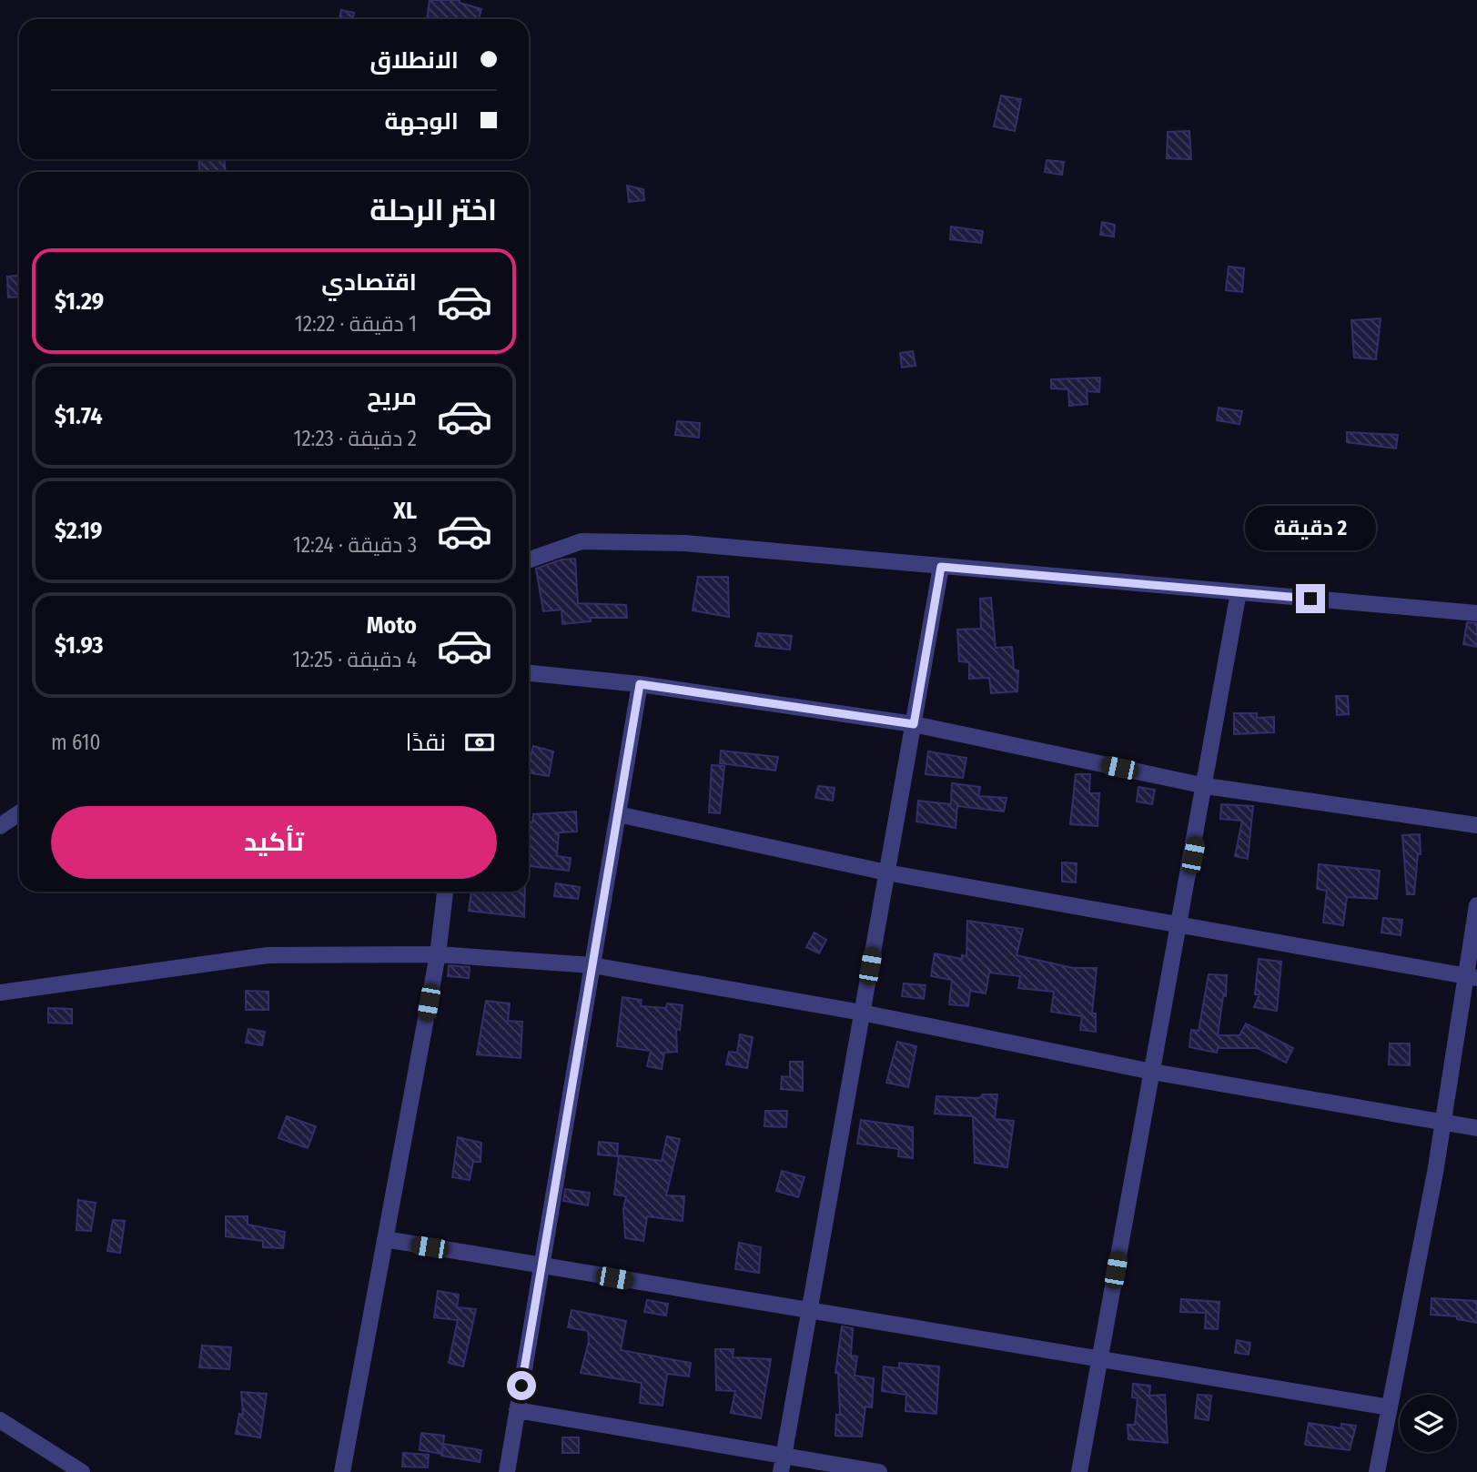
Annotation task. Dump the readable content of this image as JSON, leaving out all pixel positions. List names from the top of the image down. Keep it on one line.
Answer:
{"page":{"banner":["الانطلاق","الوجهة"],"heading":"اختر الرحلة","list":[{"name":"اقتصادي","note":"1 دقيقة · 12:22","value":"$1.29"},{"name":"مريح","note":"2 دقيقة · 12:23","value":"$1.74"},{"name":"XL","note":"3 دقيقة · 12:24","value":"$2.19"},{"name":"Moto","note":"4 دقيقة · 12:25","value":"$1.93"}],"bubble":"2 دقيقة","pay":["نقدًا","610 m"],"buttons":"تأكيد"}}
